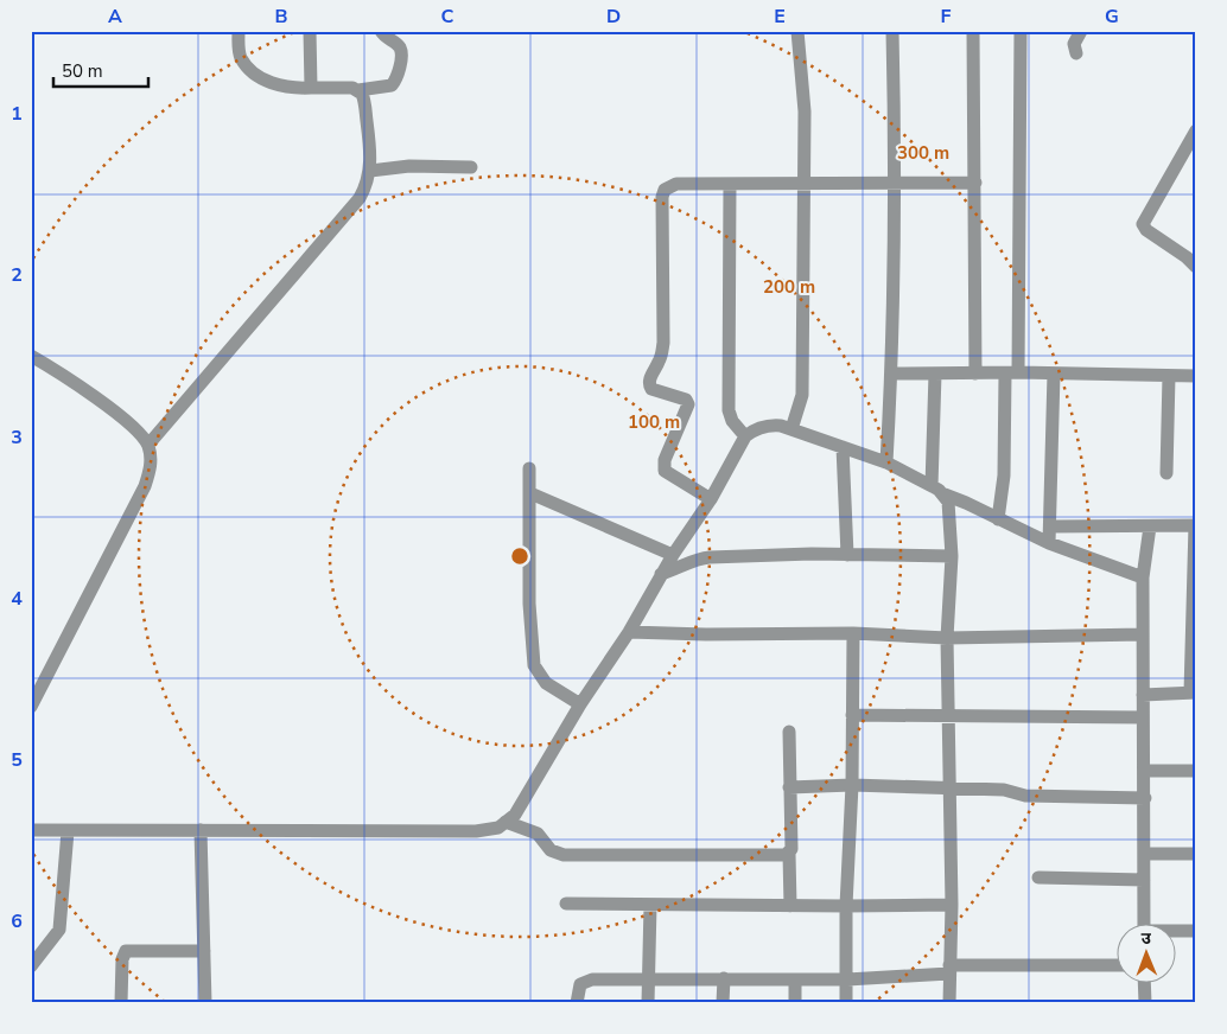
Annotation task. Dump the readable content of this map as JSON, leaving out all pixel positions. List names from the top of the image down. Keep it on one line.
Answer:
{"scale_bar":"50 m","north":"top","grid":{"columns":["A","B","C","D","E","F","G"],"rows":["1","2","3","4","5","6"]},"rings":["300 m","200 m","100 m"]}
